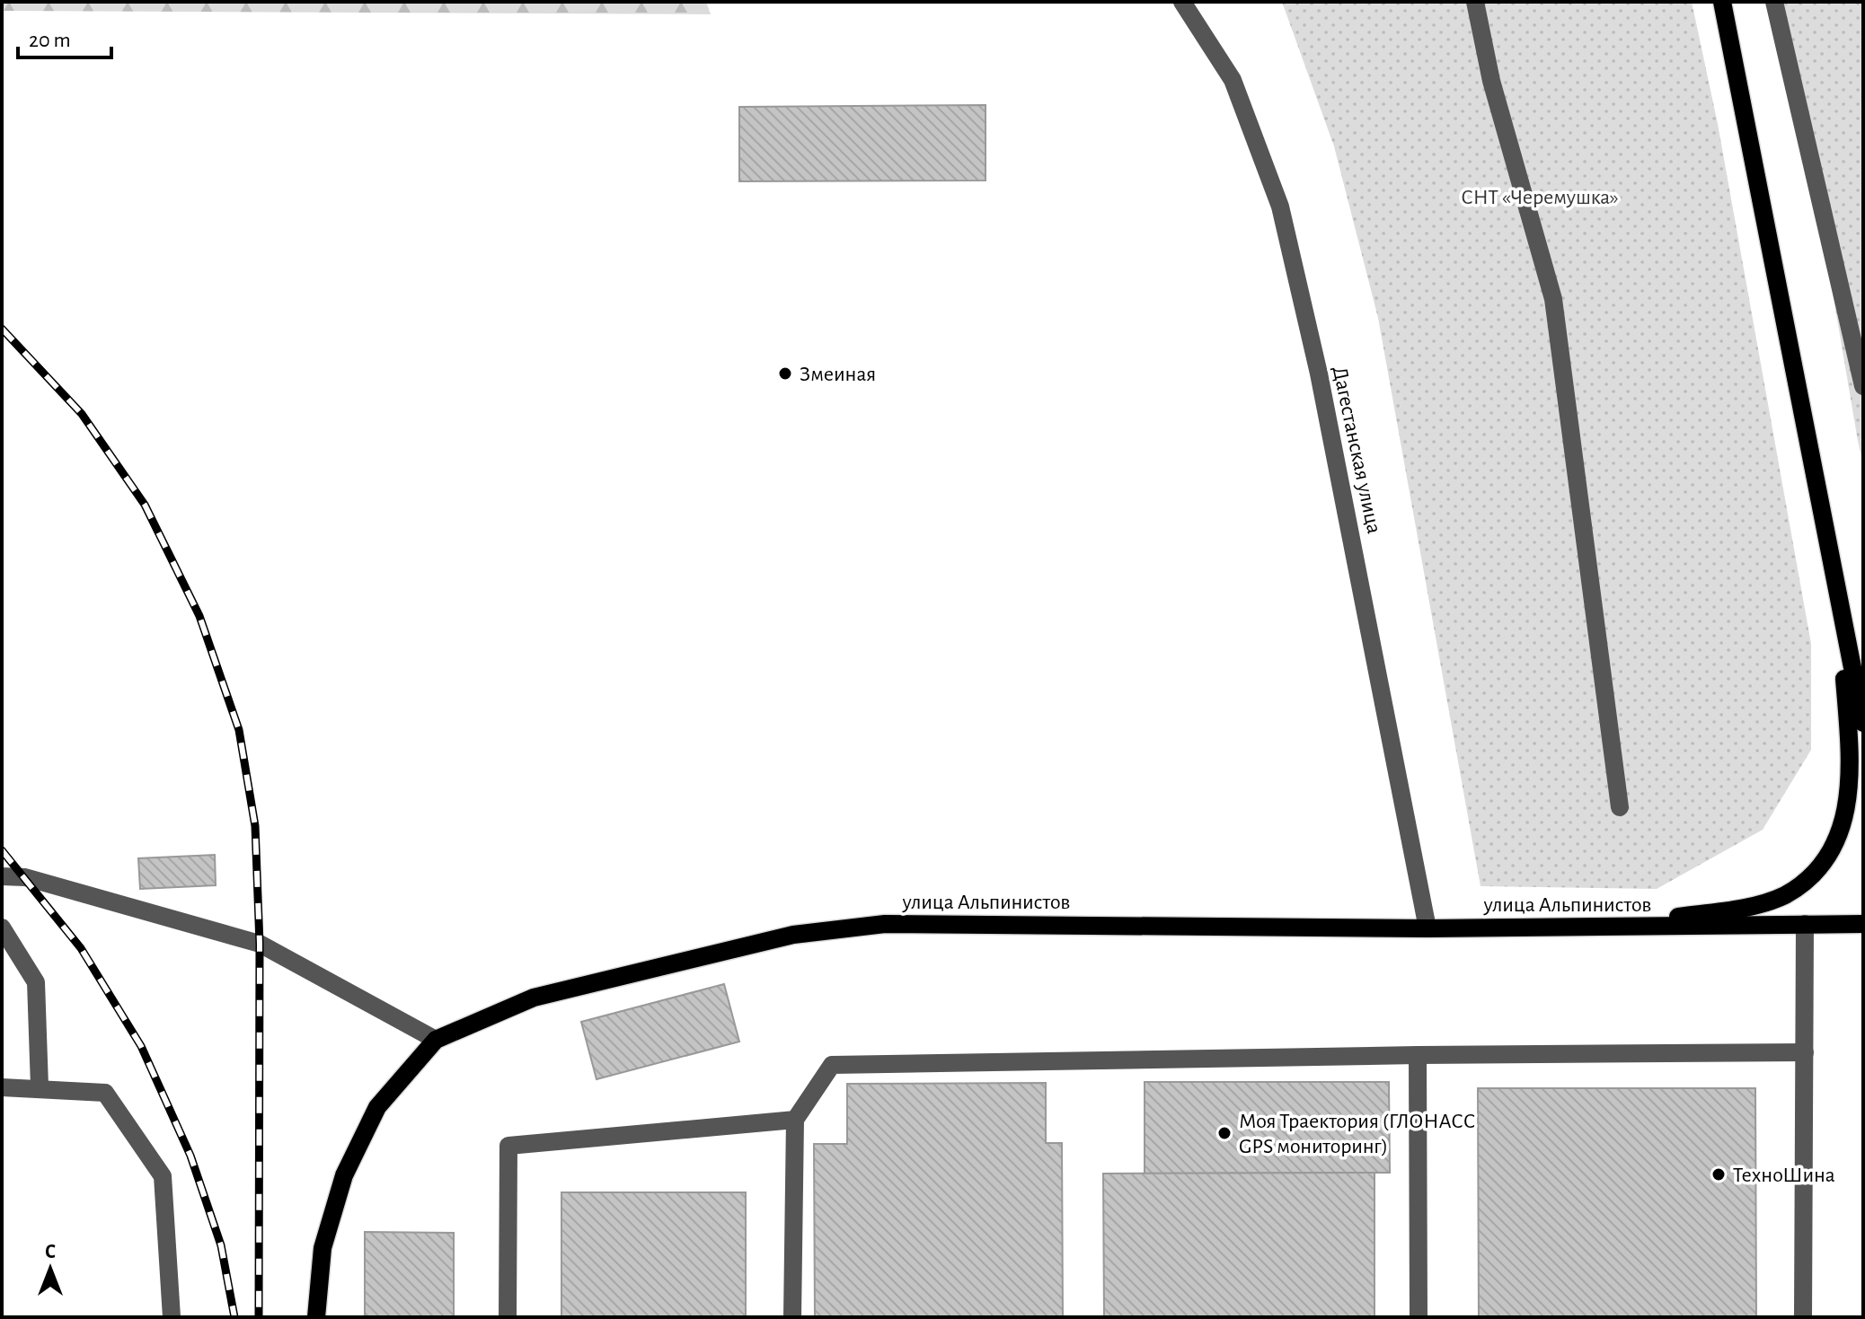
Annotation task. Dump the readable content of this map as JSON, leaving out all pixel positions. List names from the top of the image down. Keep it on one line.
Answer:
{"streets":{"main road":["улица Альпинистов"],"street":["Дагестанская улица"]},"crossings":[["Дагестанская улица","улица Альпинистов"]],"parks":["СНТ «Черемушка»"],"places":["Змеиная","Моя Траектория (ГЛОНАСС GPS мониторинг)","ТехноШина"],"scale_bar":"20 m","north":"top"}
